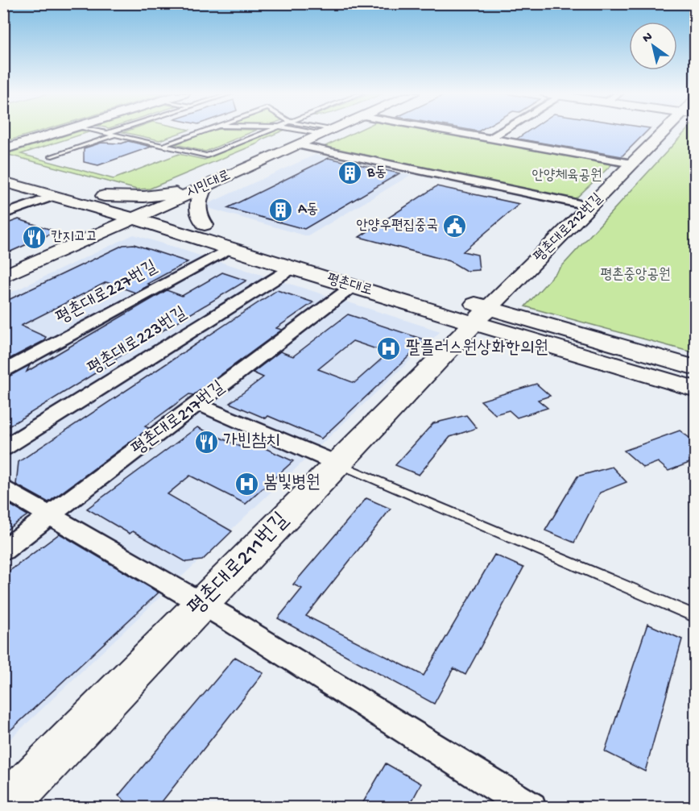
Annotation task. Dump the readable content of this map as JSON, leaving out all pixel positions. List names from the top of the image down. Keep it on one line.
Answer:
{"streets":{"street":["시민대로","평촌대로212번길","평촌대로","평촌대로227번길","평촌대로223번길","평촌대로217번길","평촌대로211번길"]},"crossings":[["시민대로","평촌대로"],["평촌대로212번길","평촌대로"],["평촌대로212번길","평촌대로211번길"],["평촌대로","평촌대로227번길"],["평촌대로","평촌대로223번길"],["평촌대로","평촌대로217번길"],["평촌대로","평촌대로211번길"]],"parks":["안양체육공원","평촌중앙공원"],"places":{"building":["B동","A동"],"public building":["안양우편집중국"],"restaurant":["칸지고고","가빈참치"],"hospital":["팔플러스원상화한의원","봄빛병원"]},"north":"top left"}
